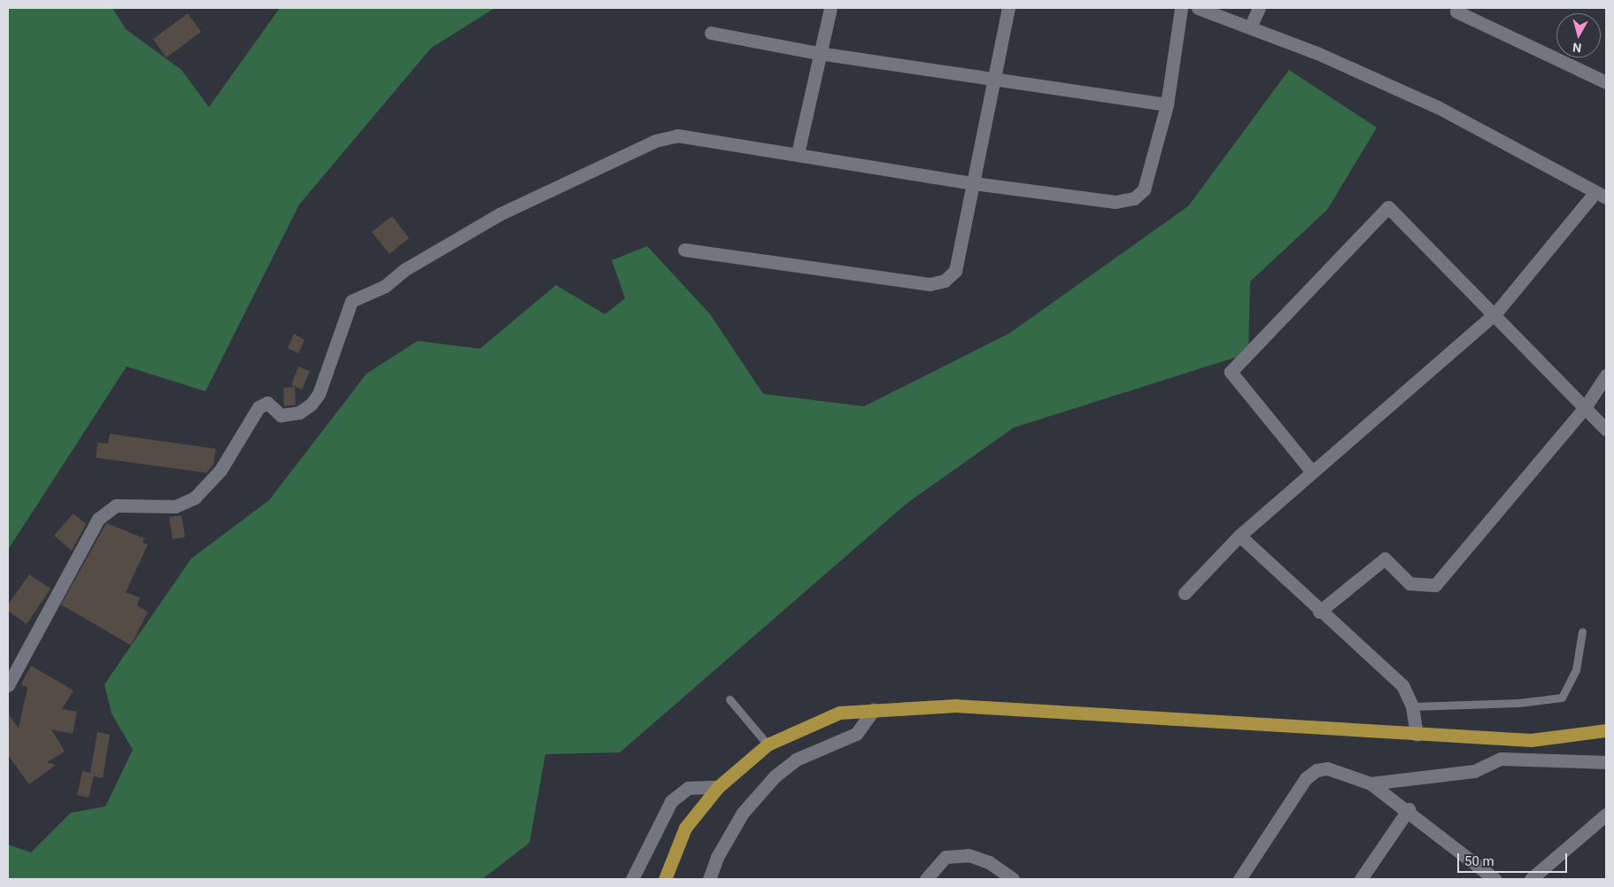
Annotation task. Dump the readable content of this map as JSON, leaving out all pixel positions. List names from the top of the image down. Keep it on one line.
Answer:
{"scale_bar":"50 m","north":"bottom"}
